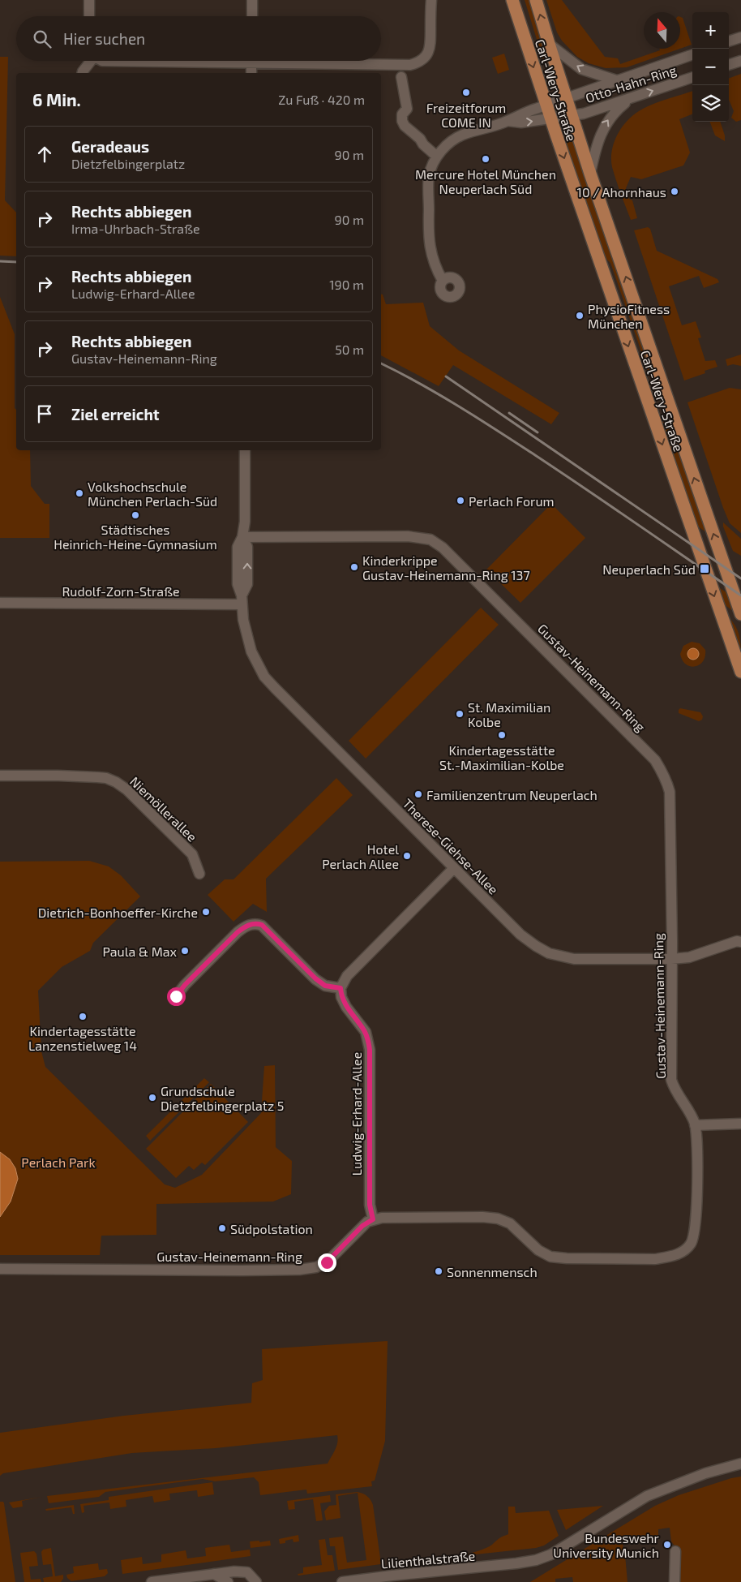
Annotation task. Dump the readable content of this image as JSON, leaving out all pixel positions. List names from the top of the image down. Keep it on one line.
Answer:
{"streets":{"main road":["Carl-Wery-Straße"],"street":["Otto-Hahn-Ring","Rudolf-Zorn-Straße","Gustav-Heinemann-Ring","Niemöllerallee","Therese-Giehse-Allee","Ludwig-Erhard-Allee","Lilienthalstraße"]},"crossings":[["Otto-Hahn-Ring","Carl-Wery-Straße"],["Rudolf-Zorn-Straße","Therese-Giehse-Allee"],["Gustav-Heinemann-Ring","Therese-Giehse-Allee"],["Gustav-Heinemann-Ring","Ludwig-Erhard-Allee"]],"parks":["Perlach Park"],"places":{"other":["Freizeitforum COME IN","Mercure Hotel München Neuperlach Süd","10 / Ahornhaus","PhysioFitness München","Volkshochschule München Perlach-Süd","Perlach Forum","Städtisches Heinrich-Heine-Gymnasium","Kinderkrippe Gustav-Heinemann-Ring 137","St. Maximilian Kolbe","Kindertagesstätte St.-Maximilian-Kolbe","Familienzentrum Neuperlach","Hotel Perlach Allee","Dietrich-Bonhoeffer-Kirche","Paula & Max","Kindertagesstätte Lanzenstielweg 14","Grundschule Dietzfelbingerplatz 5","Südpolstation","Sonnenmensch","Bundeswehr University Munich"],"transit":["Neuperlach Süd"]},"north":"top","page":{"map_buttons":["+","−"],"search":"Hier suchen","heading":["6 Min.","Zu Fuß · 420 m"],"list":[["Geradeaus","Dietzfelbingerplatz","90 m"],["Rechts abbiegen","Irma-Uhrbach-Straße","90 m"],["Rechts abbiegen","Ludwig-Erhard-Allee","190 m"],["Rechts abbiegen","Gustav-Heinemann-Ring","50 m"],"Ziel erreicht"]}}
